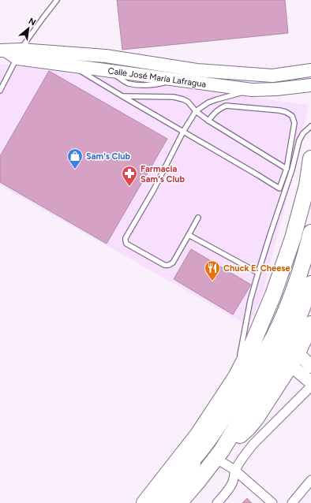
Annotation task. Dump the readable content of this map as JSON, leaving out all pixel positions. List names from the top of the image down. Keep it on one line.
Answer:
{"streets":{"main road":["Calle José María Lafragua"]},"places":{"shop":["Sam's Club"],"pharmacy":["Farmacia Sam's Club"],"restaurant":["Chuck E. Cheese"]},"north":"top right"}
